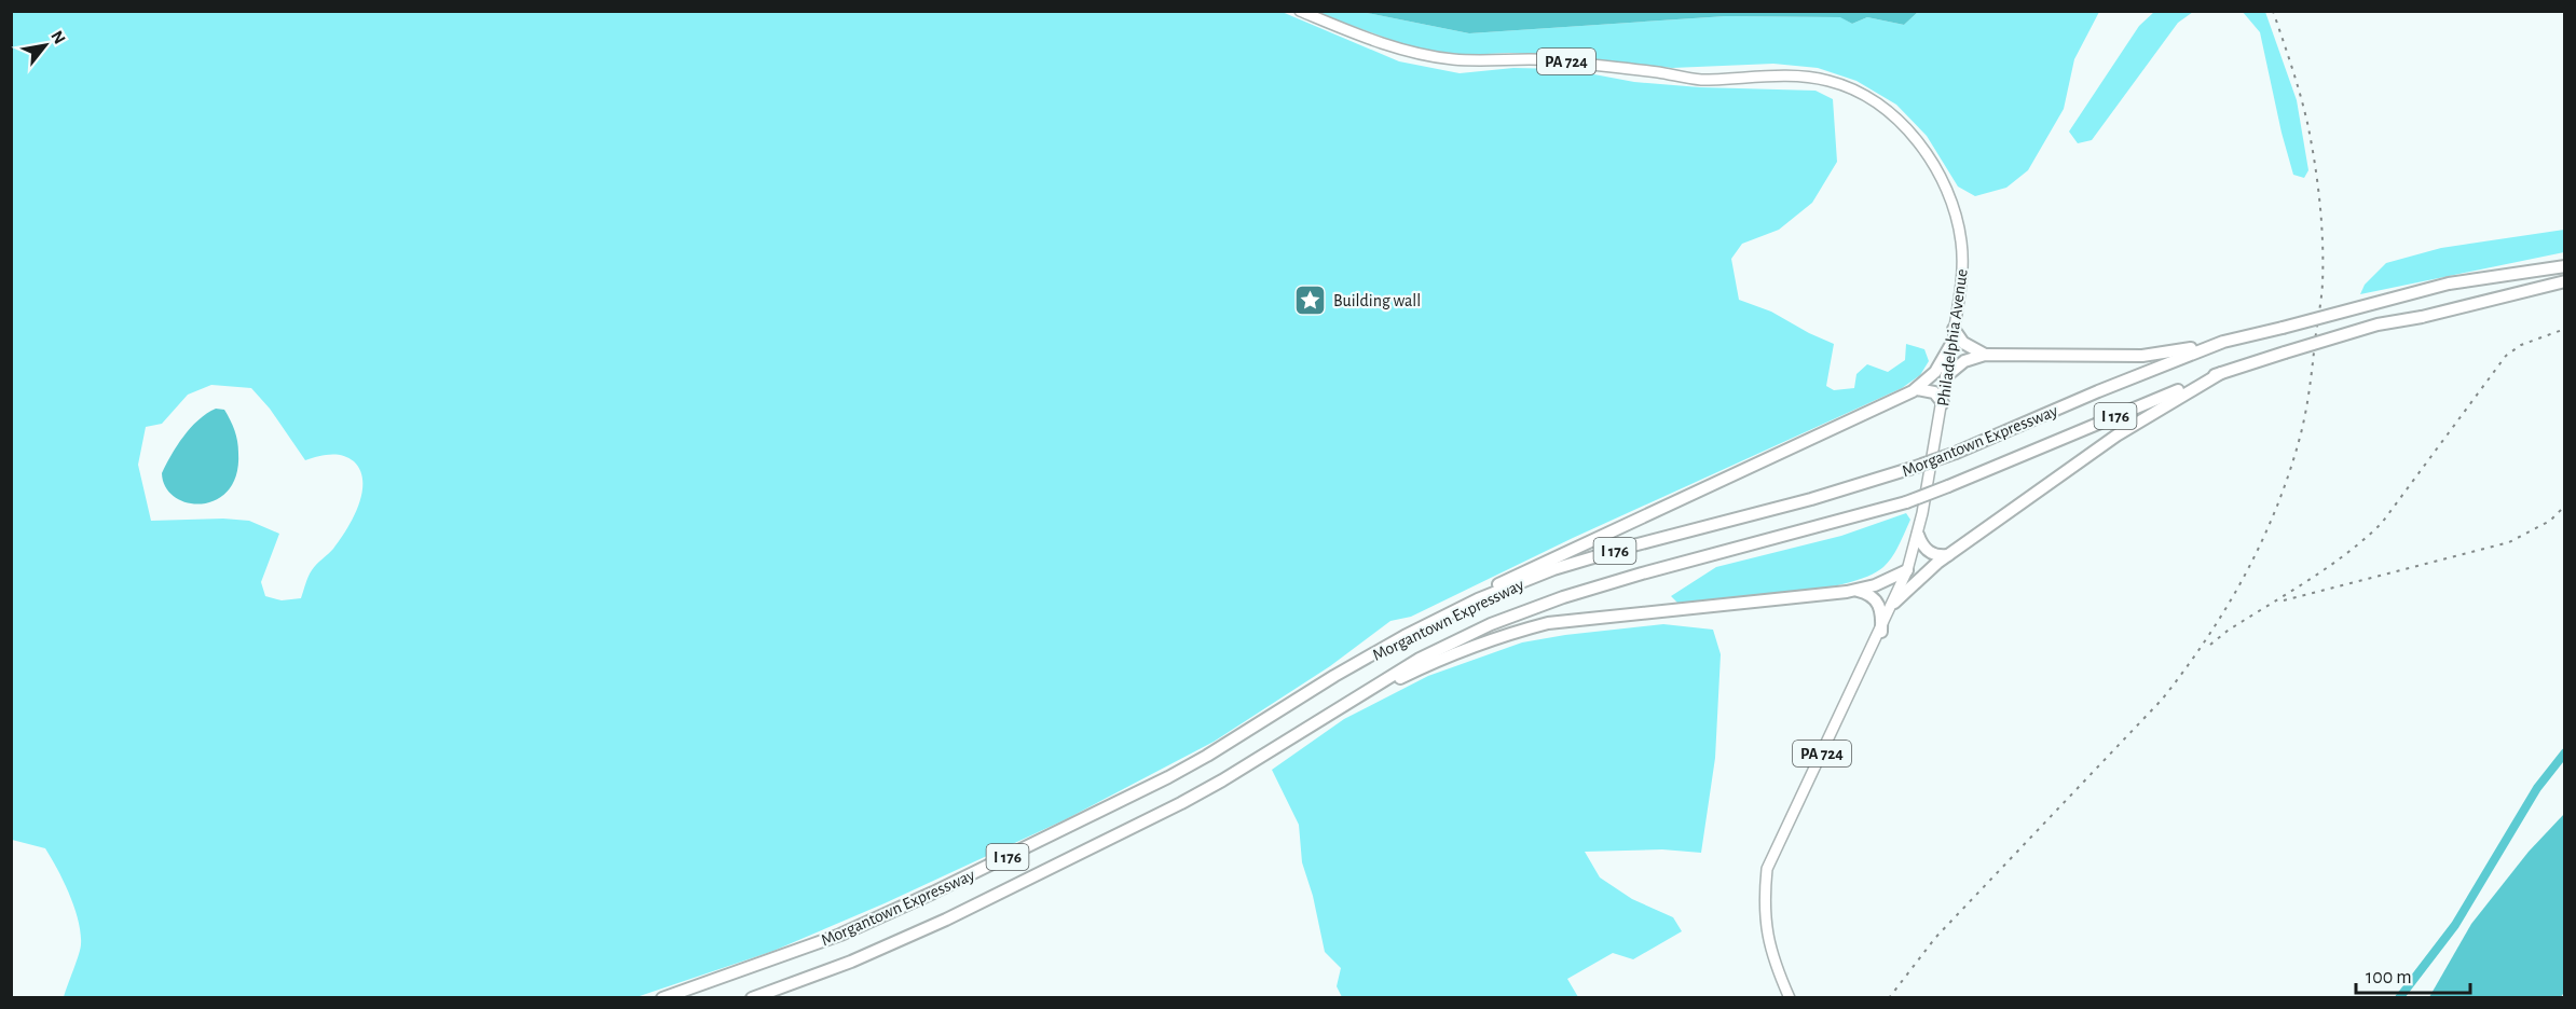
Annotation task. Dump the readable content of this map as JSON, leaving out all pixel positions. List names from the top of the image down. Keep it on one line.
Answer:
{"streets":{"highway":["I 176","Morgantown Expressway"],"main road":["PA 724","Philadelphia Avenue"]},"places":{"place":["Building wall"]},"scale_bar":"100 m","north":"top right"}
